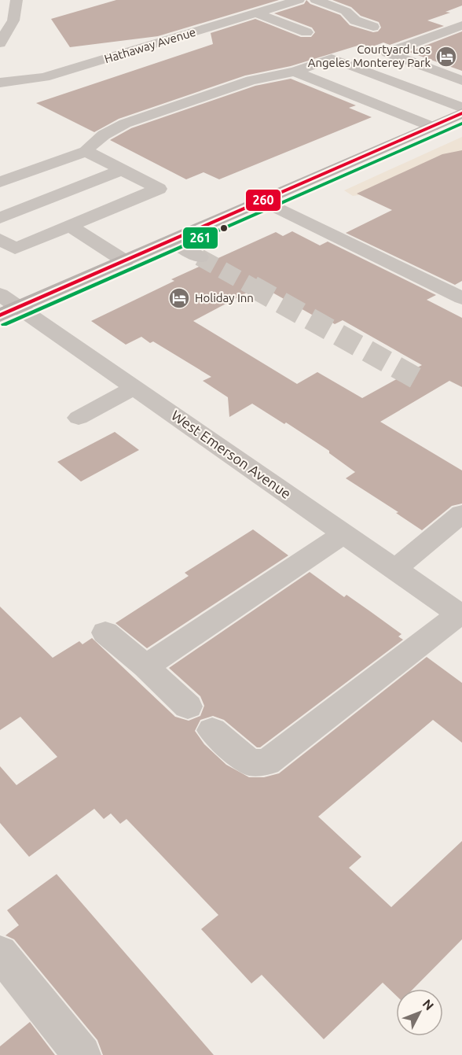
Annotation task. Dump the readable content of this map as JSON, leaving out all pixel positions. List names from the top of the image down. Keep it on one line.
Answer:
{"streets":{"street":["Hathaway Avenue","West Emerson Avenue"]},"places":{"hotel":["Courtyard Los Angeles Monterey Park","Holiday Inn"]},"lines":["transit line 260","transit line 261"],"north":"top right"}
